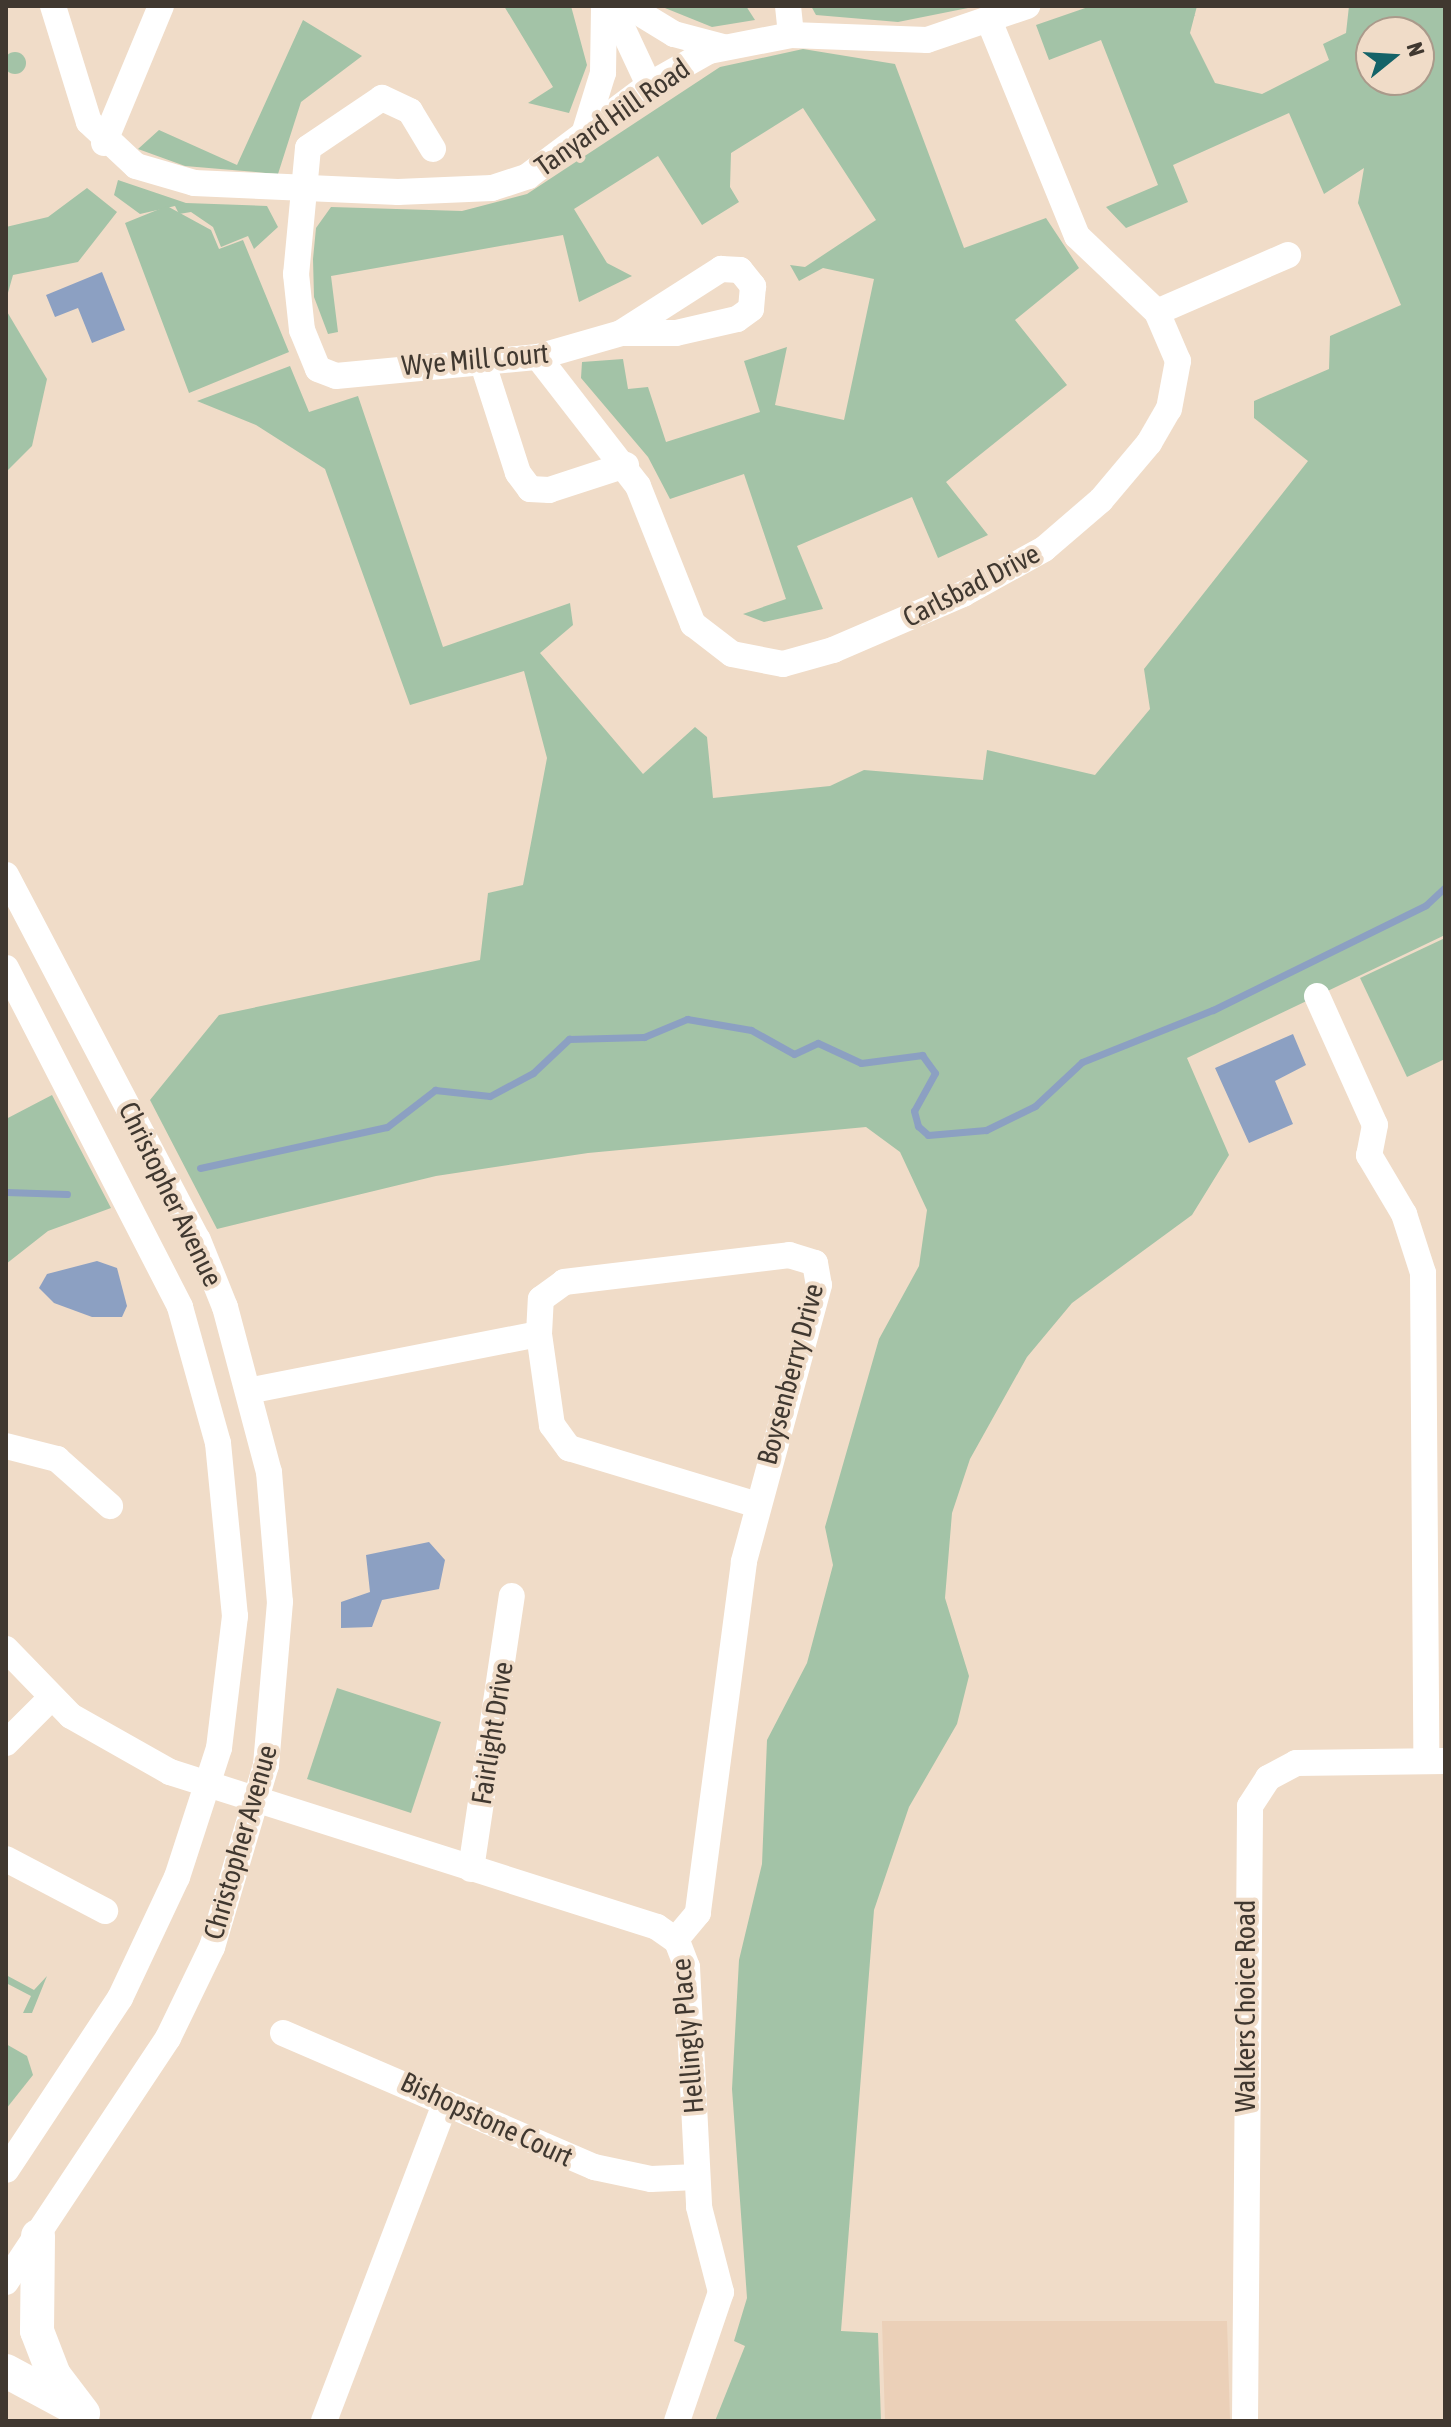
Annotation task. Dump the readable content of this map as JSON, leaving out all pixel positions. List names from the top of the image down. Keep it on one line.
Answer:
{"streets":{"street":["Tanyard Hill Road","Wye Mill Court","Carlsbad Drive","Christopher Avenue","Boysenberry Drive","Fairlight Drive","Walkers Choice Road","Hellingly Place","Bishopstone Court"]},"crossings":[["Tanyard Hill Road","Wye Mill Court"],["Tanyard Hill Road","Carlsbad Drive"],["Wye Mill Court","Carlsbad Drive"],["Christopher Avenue","Hellingly Place"],["Boysenberry Drive","Hellingly Place"],["Fairlight Drive","Hellingly Place"],["Hellingly Place","Bishopstone Court"]],"north":"right"}
